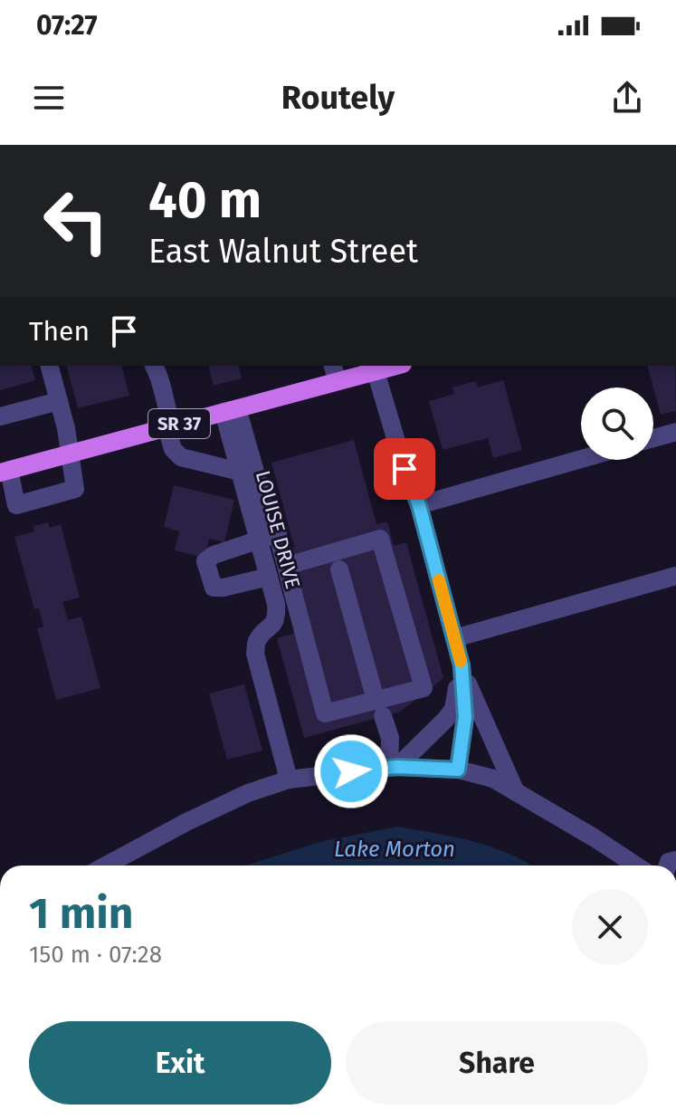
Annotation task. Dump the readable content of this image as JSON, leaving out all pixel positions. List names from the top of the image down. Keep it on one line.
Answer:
{"streets":{"main road":["SR 37"],"street":["LOUISE DRIVE"]},"water":["Lake Morton"],"page":{"status":"07:27","header":"Routely","turn":["40 m","East Walnut Street"],"then":"Then","heading":["1 min","150 m · 07:28"],"buttons":["Exit","Share"]}}
